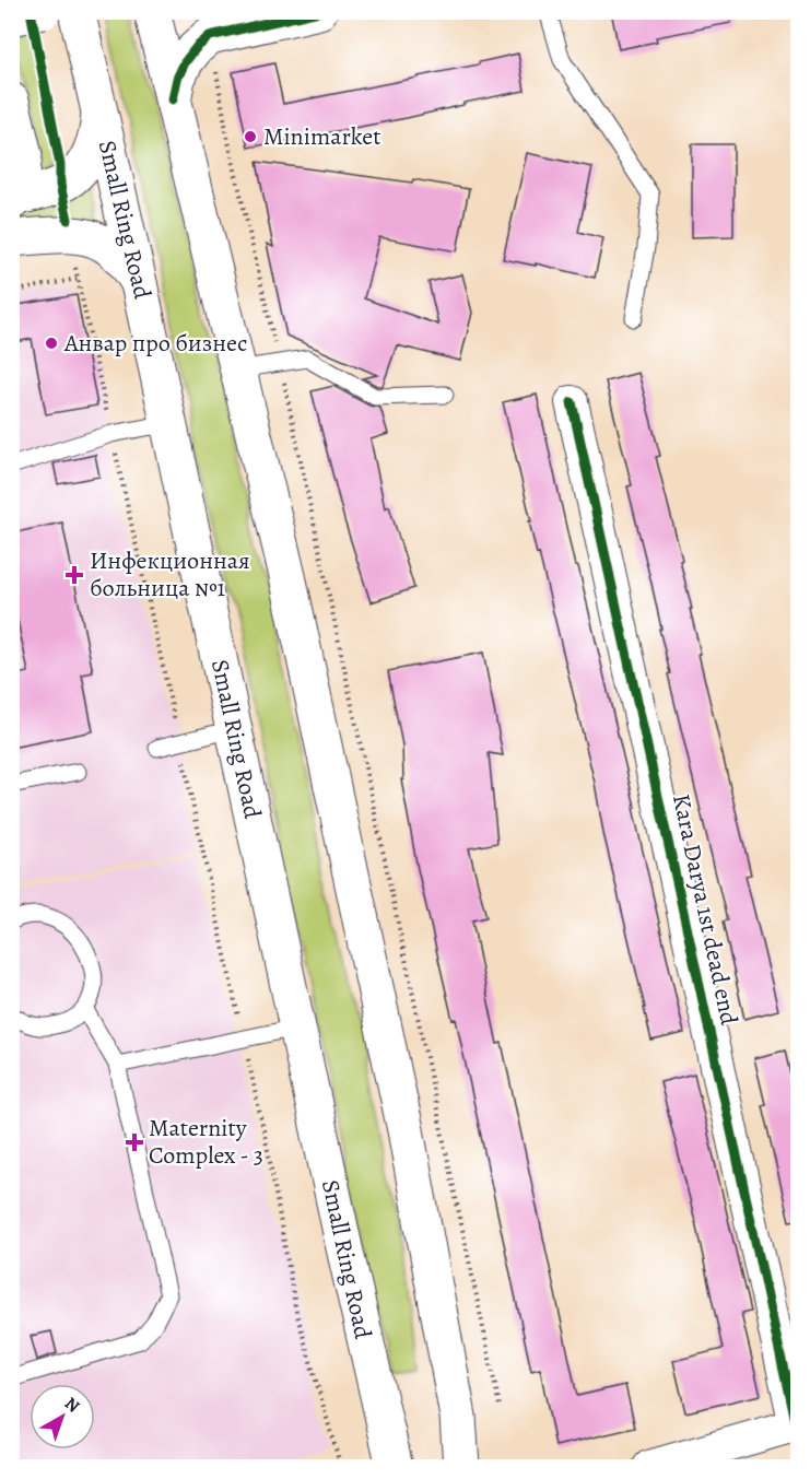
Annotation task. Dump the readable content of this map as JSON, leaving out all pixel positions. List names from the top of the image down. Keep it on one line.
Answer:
{"streets":{"main road":["Small Ring Road"],"street":["Kаra Darya 1st dead end"]},"places":{"other":["Minimarket","Анвар про бизнес"],"health":["Инфекционная больница №1","Maternity Complex - 3"]},"north":"top right"}
